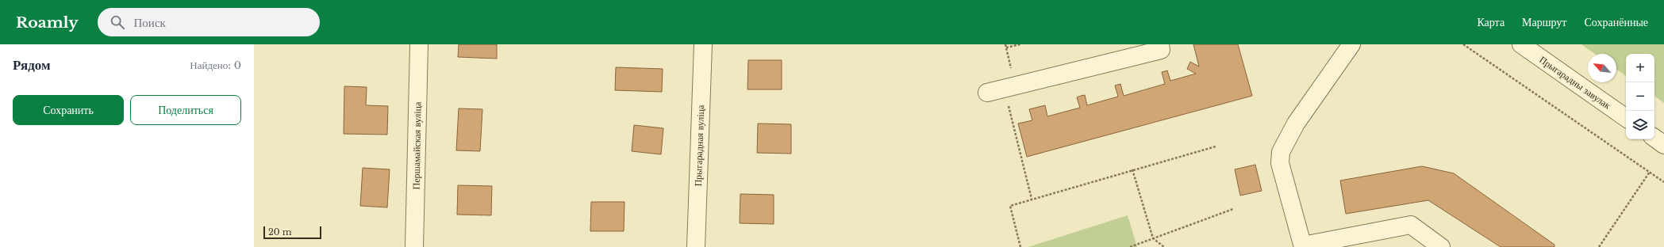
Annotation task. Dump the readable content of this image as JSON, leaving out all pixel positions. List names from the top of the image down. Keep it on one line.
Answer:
{"streets":{"street":["Прыгарадны завулак","Першамайская вуліца","Прыгарадная вуліца"]},"scale_bar":"20 m","north":"top left","page":{"header":"Roamly","search":"Поиск","nav":["Карта","Маршрут","Сохранённые"],"heading":["Рядом","Найдено: 0"],"map_buttons":["+","−"],"buttons":["Сохранить","Поделиться"],"scale":"20 m"}}
